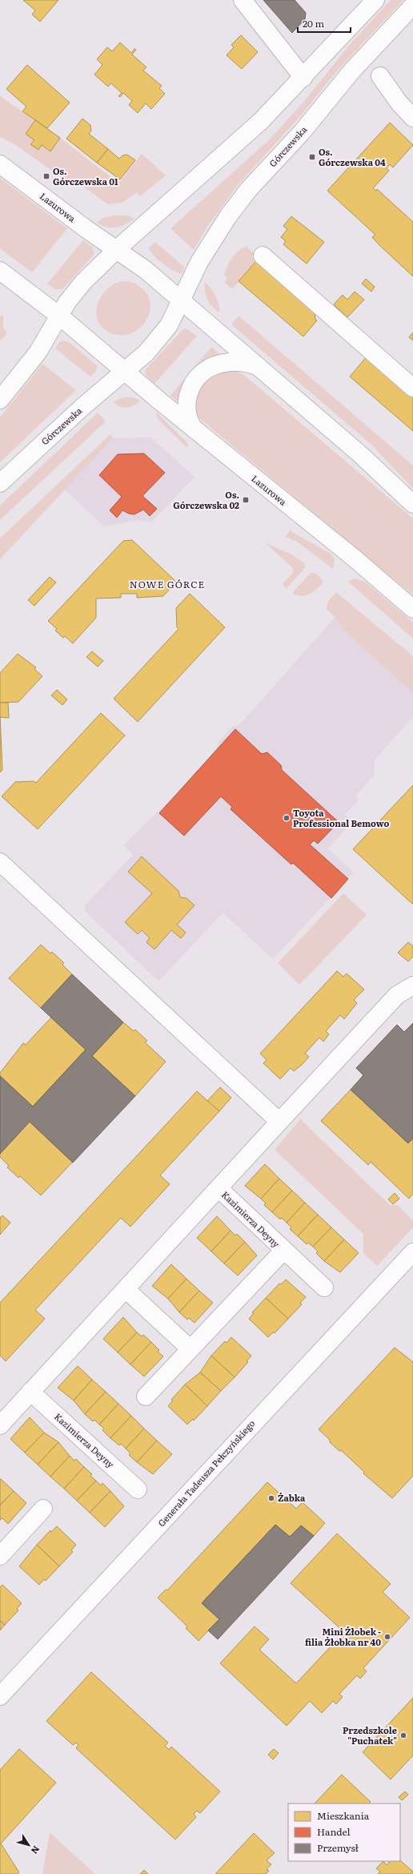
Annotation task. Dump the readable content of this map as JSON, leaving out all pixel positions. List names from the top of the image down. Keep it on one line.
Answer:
{"streets":{"street":["Górczewska","Lazurowa","Kazimierza Deyny","Generała Tadeusza Pełczyńskiego"]},"crossings":[["Górczewska","Lazurowa"]],"districts":["NOWE GÓRCE"],"places":{"transit":["Os. Górczewska 04","Os. Górczewska 01","Os. Górczewska 02"],"other":["Toyota Professional Bemowo","Żabka","Mini Żłobek - filia Żłobka nr 40","Przedszkole \"Puchatek\""]},"legend":["Mieszkania","Handel","Przemysł"],"scale_bar":"20 m","north":"bottom right"}
